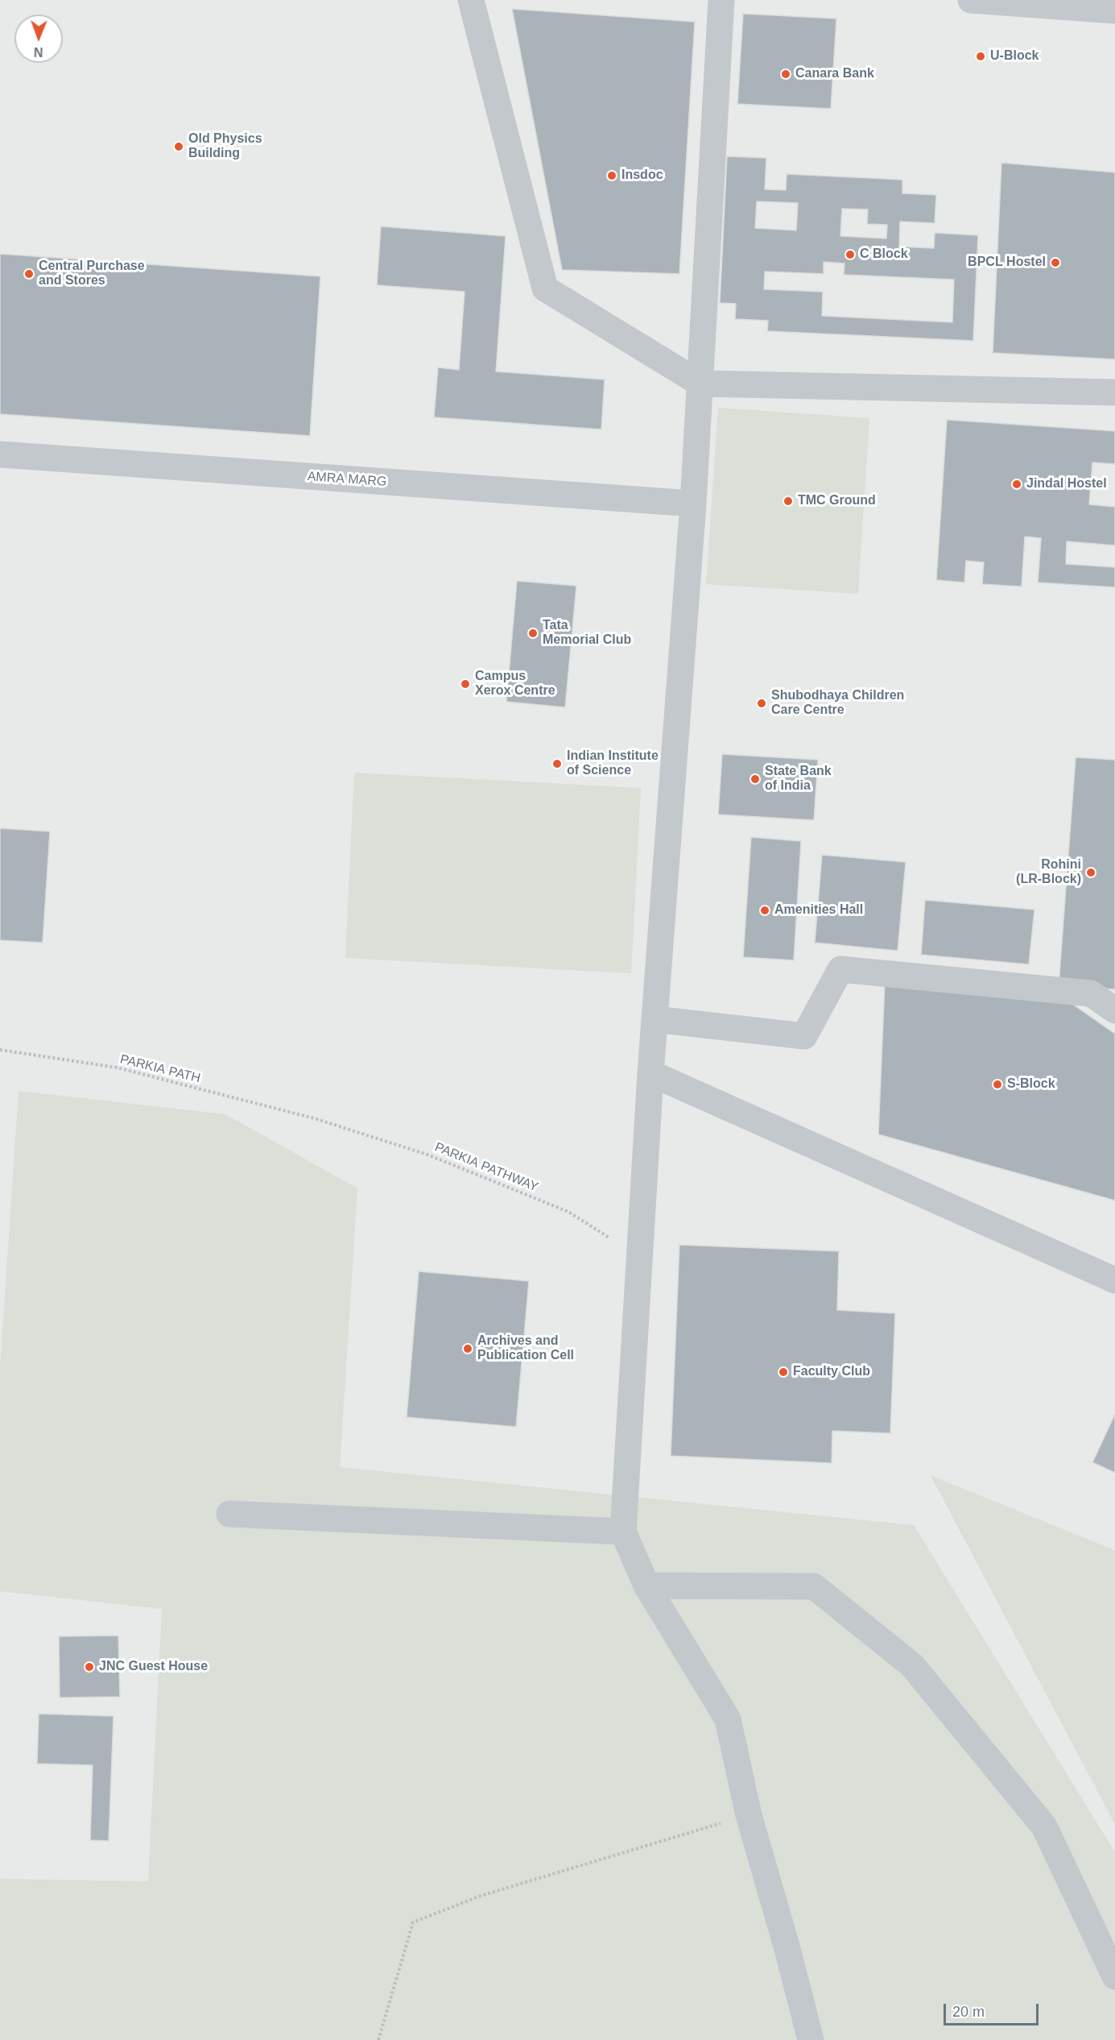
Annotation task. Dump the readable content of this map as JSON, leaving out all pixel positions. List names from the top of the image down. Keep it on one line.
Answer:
{"streets":{"lane":["AMRA MARG"],"path":["PARKIA PATH","PARKIA PATHWAY"]},"crossings":[["PARKIA PATH","PARKIA PATHWAY"]],"places":["U-Block","Canara Bank","Old Physics Building","Insdoc","C Block","BPCL Hostel","Central Purchase and Stores","Jindal Hostel","TMC Ground","Tata Memorial Club","Campus Xerox Centre","Shubodhaya Children Care Centre","Indian Institute of Science","State Bank of India","Rohini (LR-Block)","Amenities Hall","S-Block","Archives and Publication Cell","Faculty Club","JNC Guest House"],"scale_bar":"20 m","north":"bottom"}
